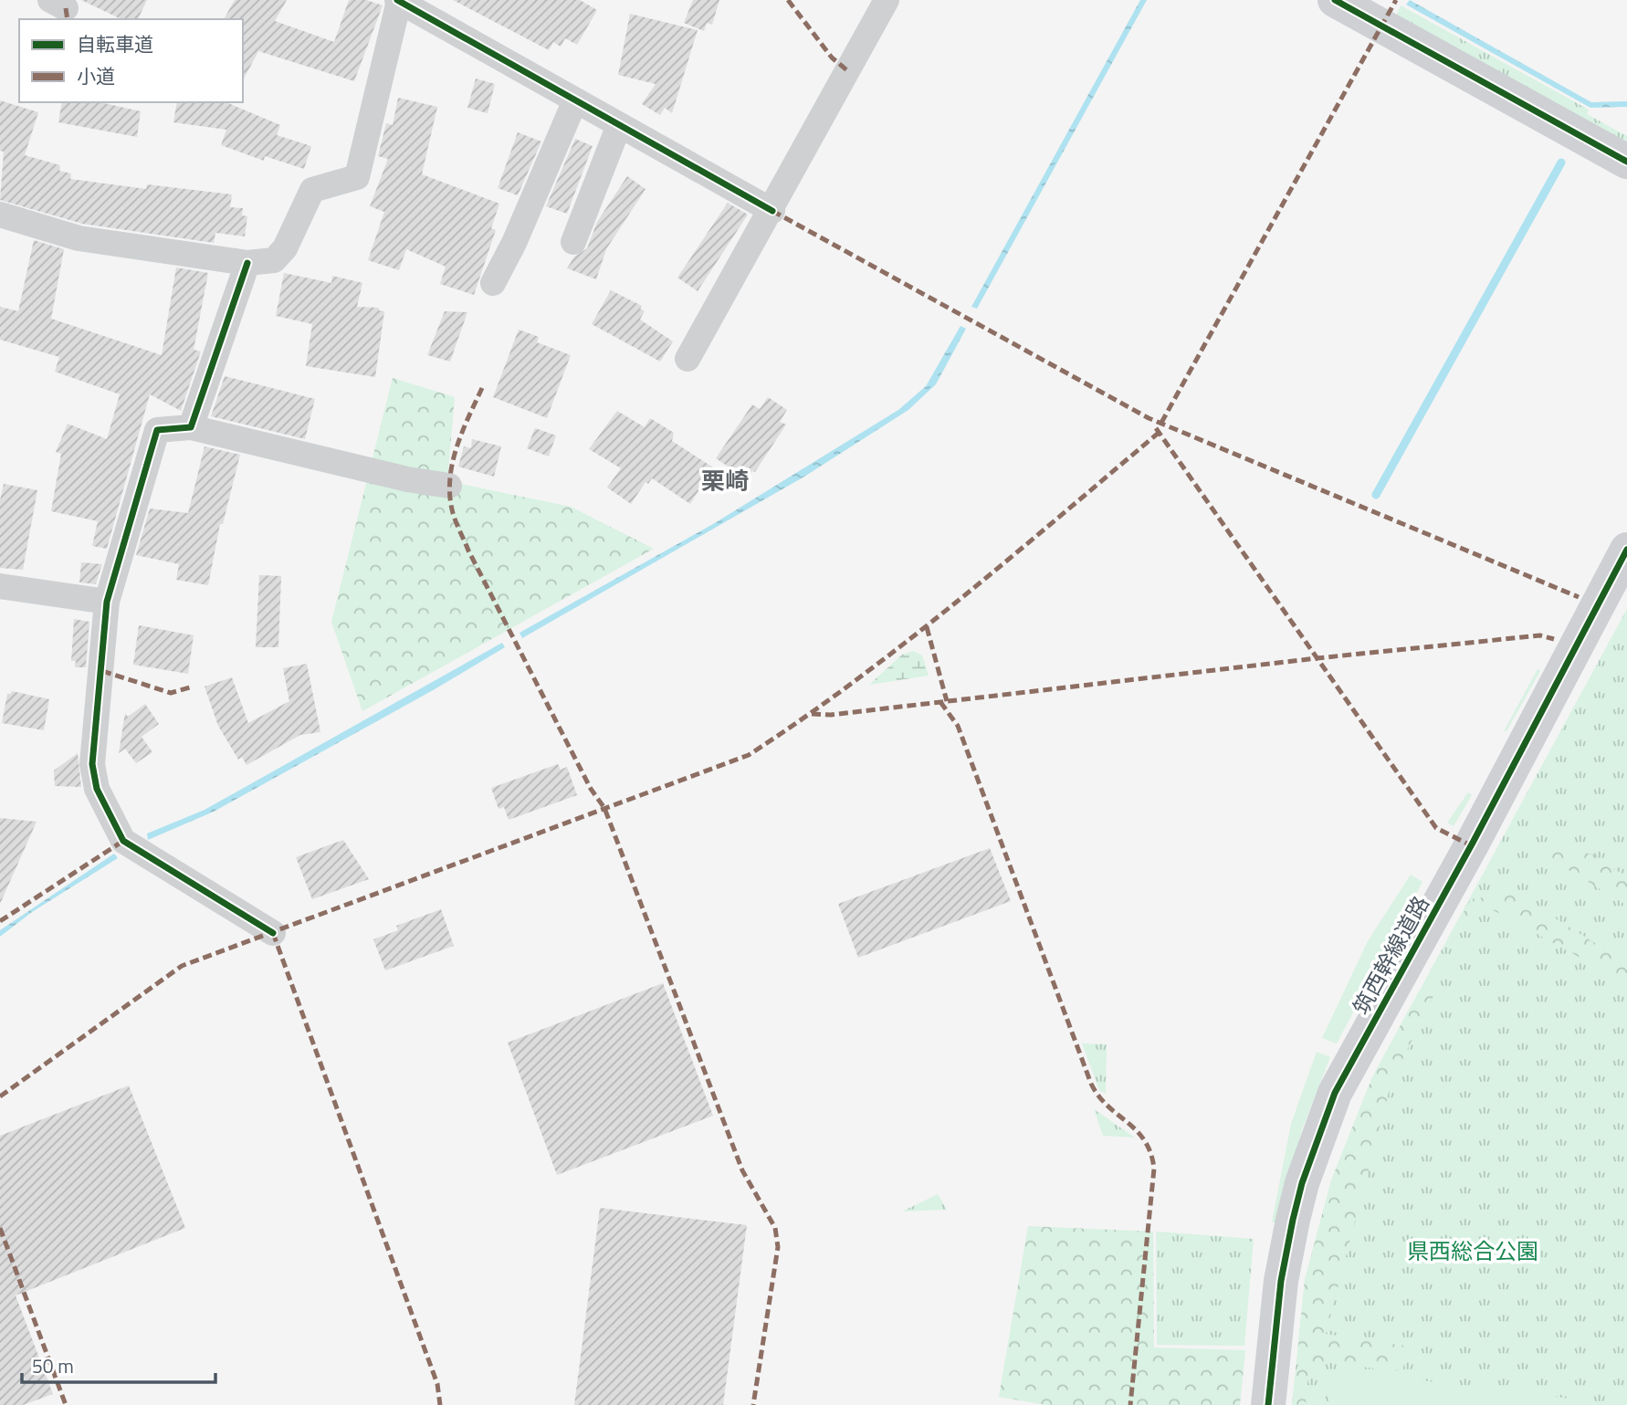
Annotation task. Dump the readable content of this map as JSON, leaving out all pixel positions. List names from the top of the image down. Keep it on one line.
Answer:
{"streets":{"street":["筑西幹線道路"]},"districts":["栗崎"],"parks":["県西総合公園"],"legend":["自転車道","小道"],"scale_bar":"50 m"}
